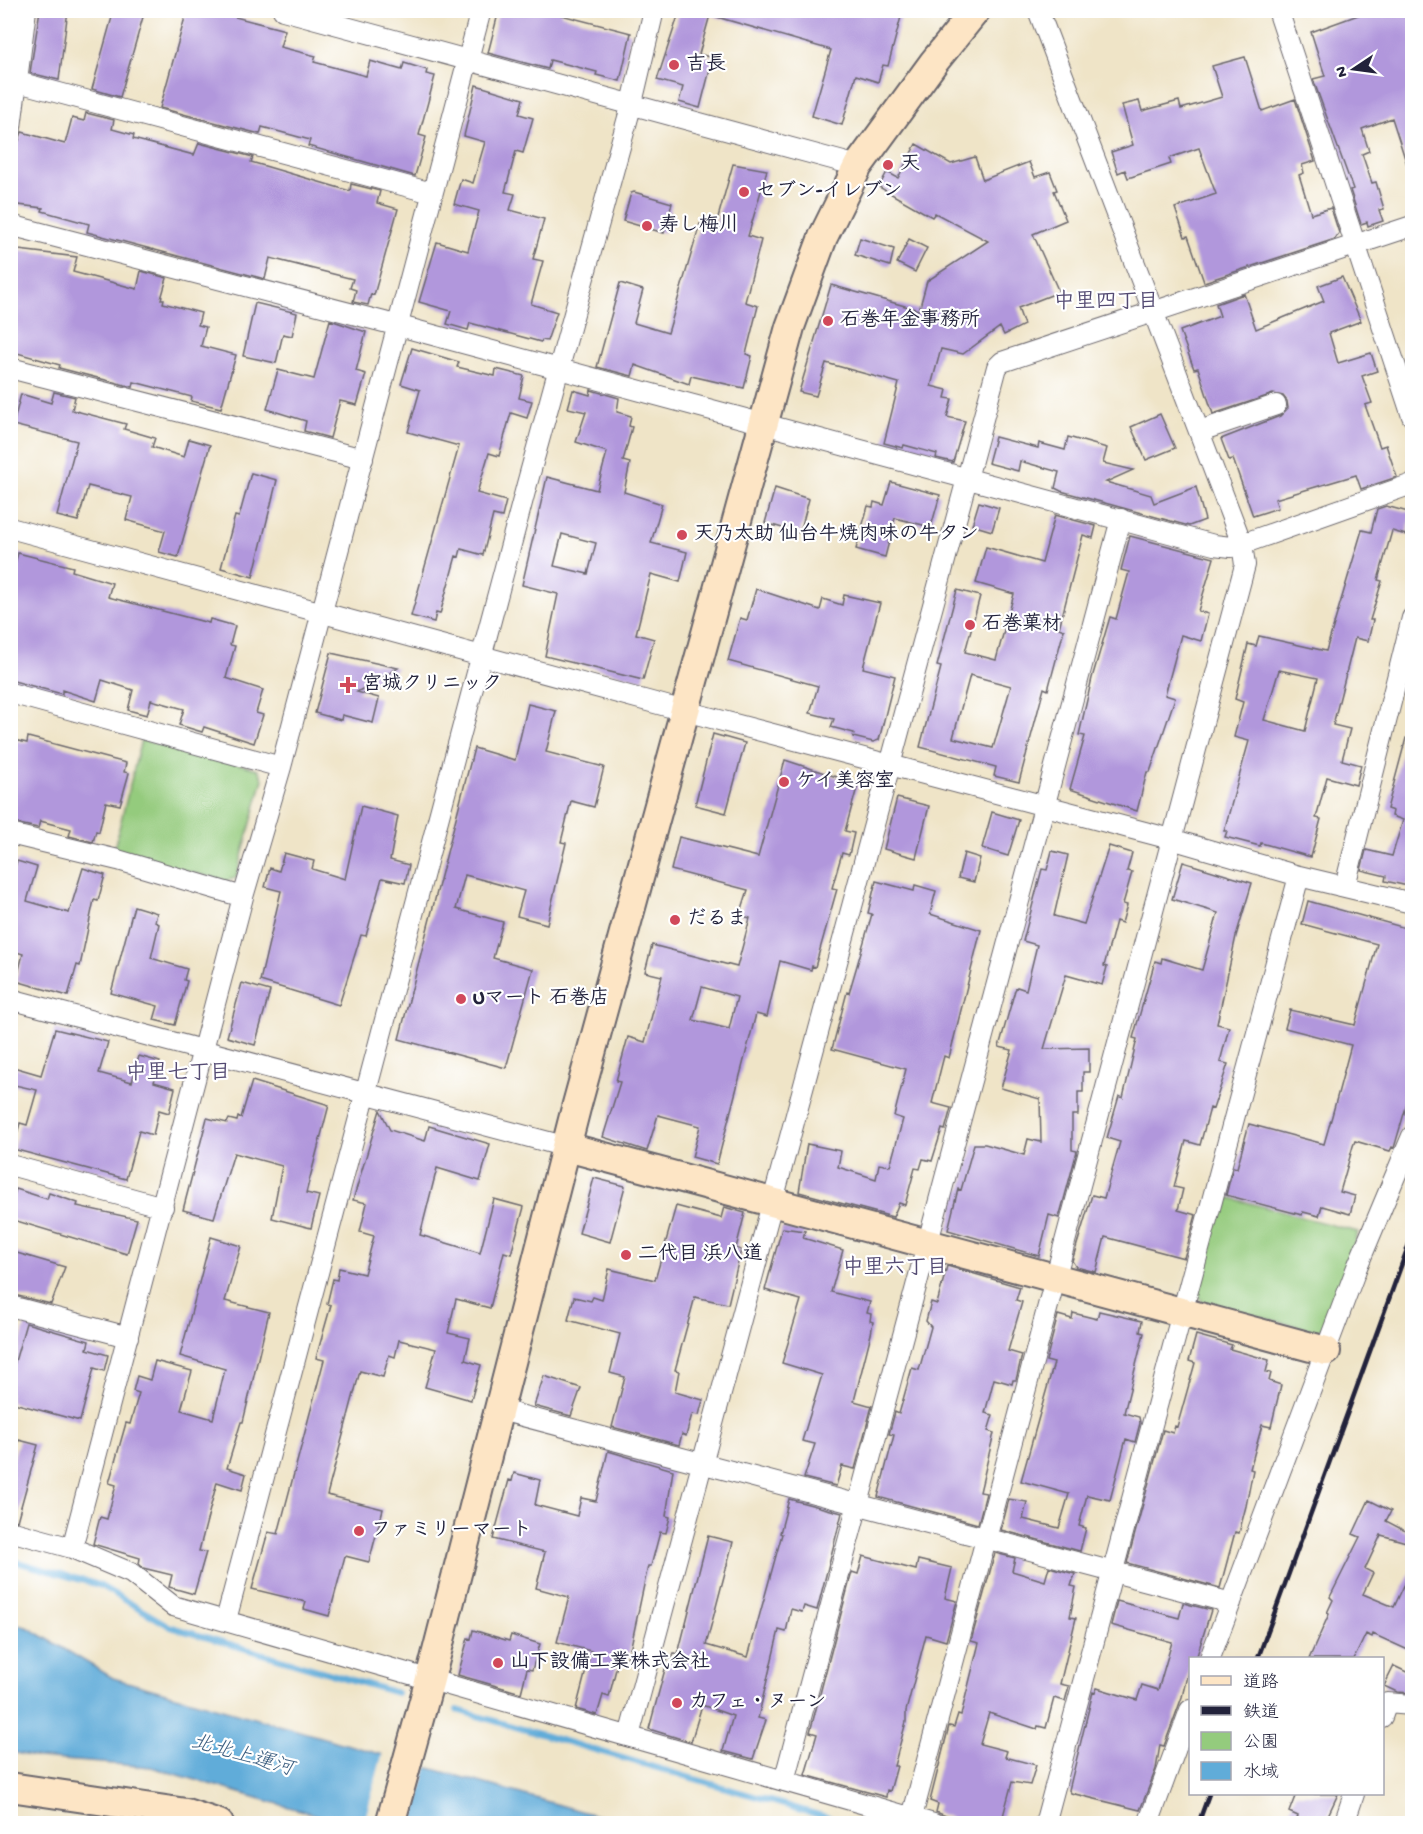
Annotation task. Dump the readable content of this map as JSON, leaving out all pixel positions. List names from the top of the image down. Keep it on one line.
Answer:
{"districts":["中里四丁目","中里七丁目","中里六丁目"],"water":["北北上運河"],"places":{"other":["吉長","天","セブン-イレブン","寿し梅川","石巻年金事務所","天乃太助 仙台牛焼肉味の牛タン","石巻菓材","ケイ美容室","だるま","Uマート 石巻店","二代目 浜八道","ファミリーマート","山下設備工業株式会社","カフェ・ヌーン"],"health":["宮城クリニック"]},"legend":["道路","鉄道","公園","水域"],"north":"left"}
